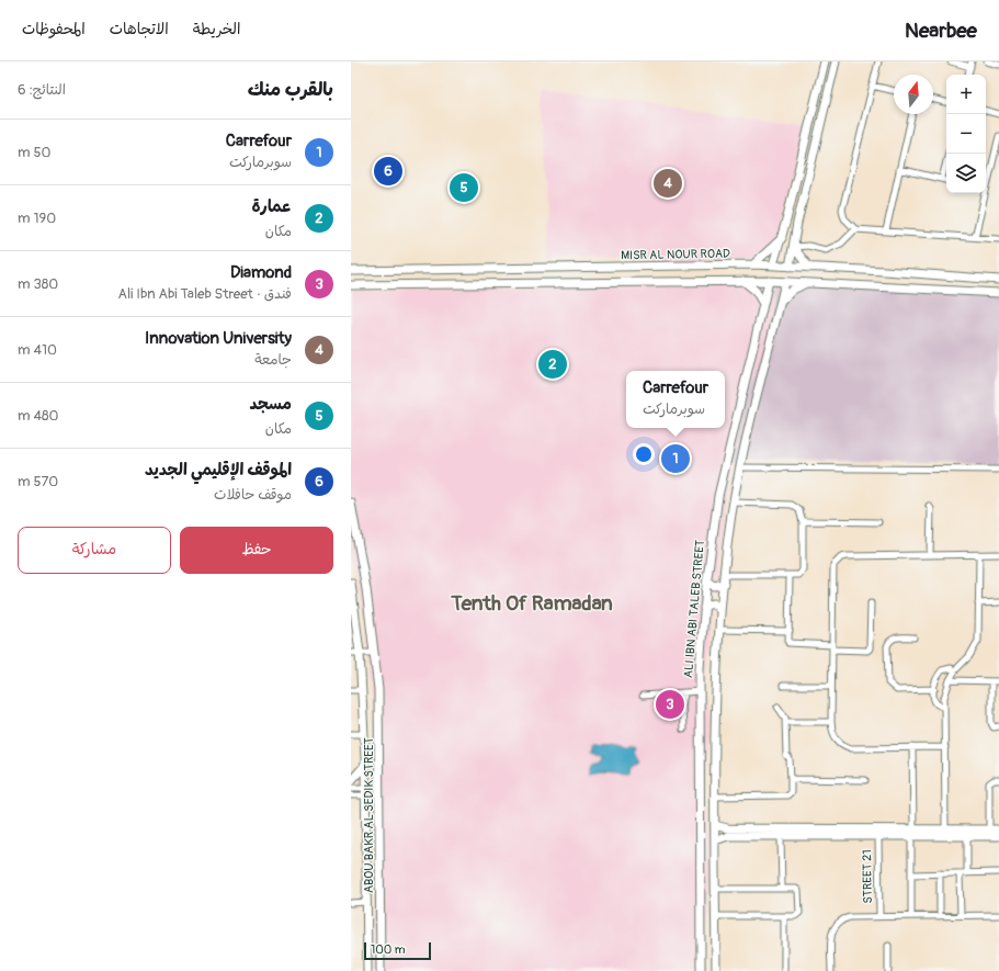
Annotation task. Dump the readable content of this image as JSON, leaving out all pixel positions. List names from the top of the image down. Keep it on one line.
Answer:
{"streets":{"street":["MISR AL NOUR ROAD","ALI IBN ABI TALEB STREET","ABOU BAKR AL SEDIK STREET","STREET 21"]},"districts":["Tenth Of Ramadan"],"scale_bar":"100 m","north":"top","page":{"header":"Nearbee","nav":["الخريطة","الاتجاهات","المحفوظات"],"heading":["بالقرب منك","النتائج: 6"],"map_buttons":["+","−"],"list":[{"mark":"1","name":"Carrefour","note":"سوبرماركت","value":"50 m"},{"mark":"2","name":"عمارة","note":"مكان","value":"190 m"},{"mark":"3","name":"Diamond","note":"فندق · Ali Ibn Abi Taleb Street","value":"380 m"},{"mark":"4","name":"Innovation University","note":"جامعة","value":"410 m"},{"mark":"5","name":"مسجد","note":"مكان","value":"480 m"},{"mark":"6","name":"الموقف الإقليمي الجديد","note":"موقف حافلات","value":"570 m"}],"pins":["6","4","5","2","1","3"],"popup":["Carrefour","سوبرماركت"],"buttons":["حفظ","مشاركة"],"scale":"100 m"}}
